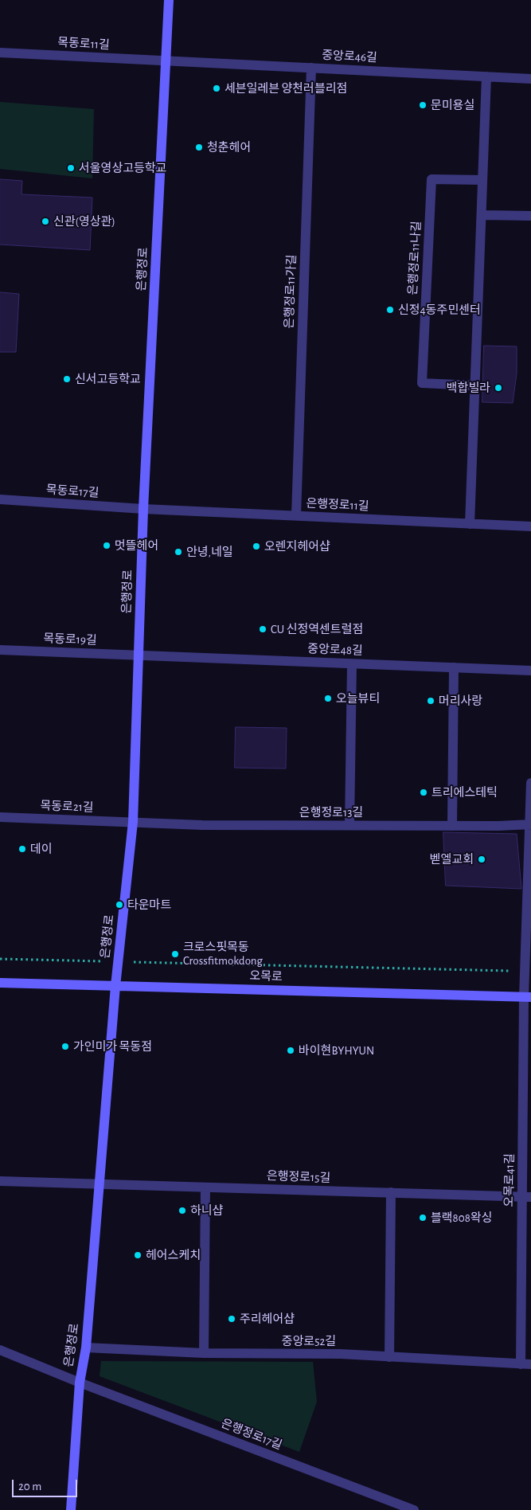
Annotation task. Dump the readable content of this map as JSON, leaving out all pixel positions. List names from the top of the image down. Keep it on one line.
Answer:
{"streets":{"street":["목동로11길","중앙로46길","은행정로11나길","은행정로","은행정로11가길","목동로17길","은행정로11길","목동로19길","중앙로48길","목동로21길","은행정로13길","오목로","은행정로15길","오목로41길","중앙로52길","은행정로17길"]},"crossings":[["목동로11길","중앙로46길"],["목동로11길","은행정로"],["중앙로46길","은행정로"],["중앙로46길","은행정로11가길"],["은행정로","목동로17길"],["은행정로","은행정로11길"],["은행정로","목동로19길"],["은행정로","중앙로48길"],["은행정로","목동로21길"],["은행정로","은행정로13길"],["은행정로","오목로"],["은행정로","은행정로15길"],["은행정로","중앙로52길"],["은행정로","은행정로17길"],["은행정로11가길","은행정로11길"],["목동로17길","은행정로11길"],["목동로19길","중앙로48길"],["목동로21길","은행정로13길"],["은행정로13길","오목로41길"],["오목로","오목로41길"],["은행정로15길","오목로41길"],["오목로41길","중앙로52길"]],"places":["세븐일레븐 양천러블리점","문미용실","청춘헤어","서울영상고등학교","신관(영상관)","신정4동주민센터","신서고등학교","백합빌라","멋뜰헤어","오렌지헤어샵","안녕,네일","CU 신정역센트럴점","오늘뷰티","머리사랑","트리에스테틱","데이","벧엘교회","타운마트","크로스핏목동 Crossfitmokdong","가인미가 목동점","바이현BYHYUN","하니샵","블랙808왁싱","헤어스케치","주리헤어샵"],"scale_bar":"20 m"}
